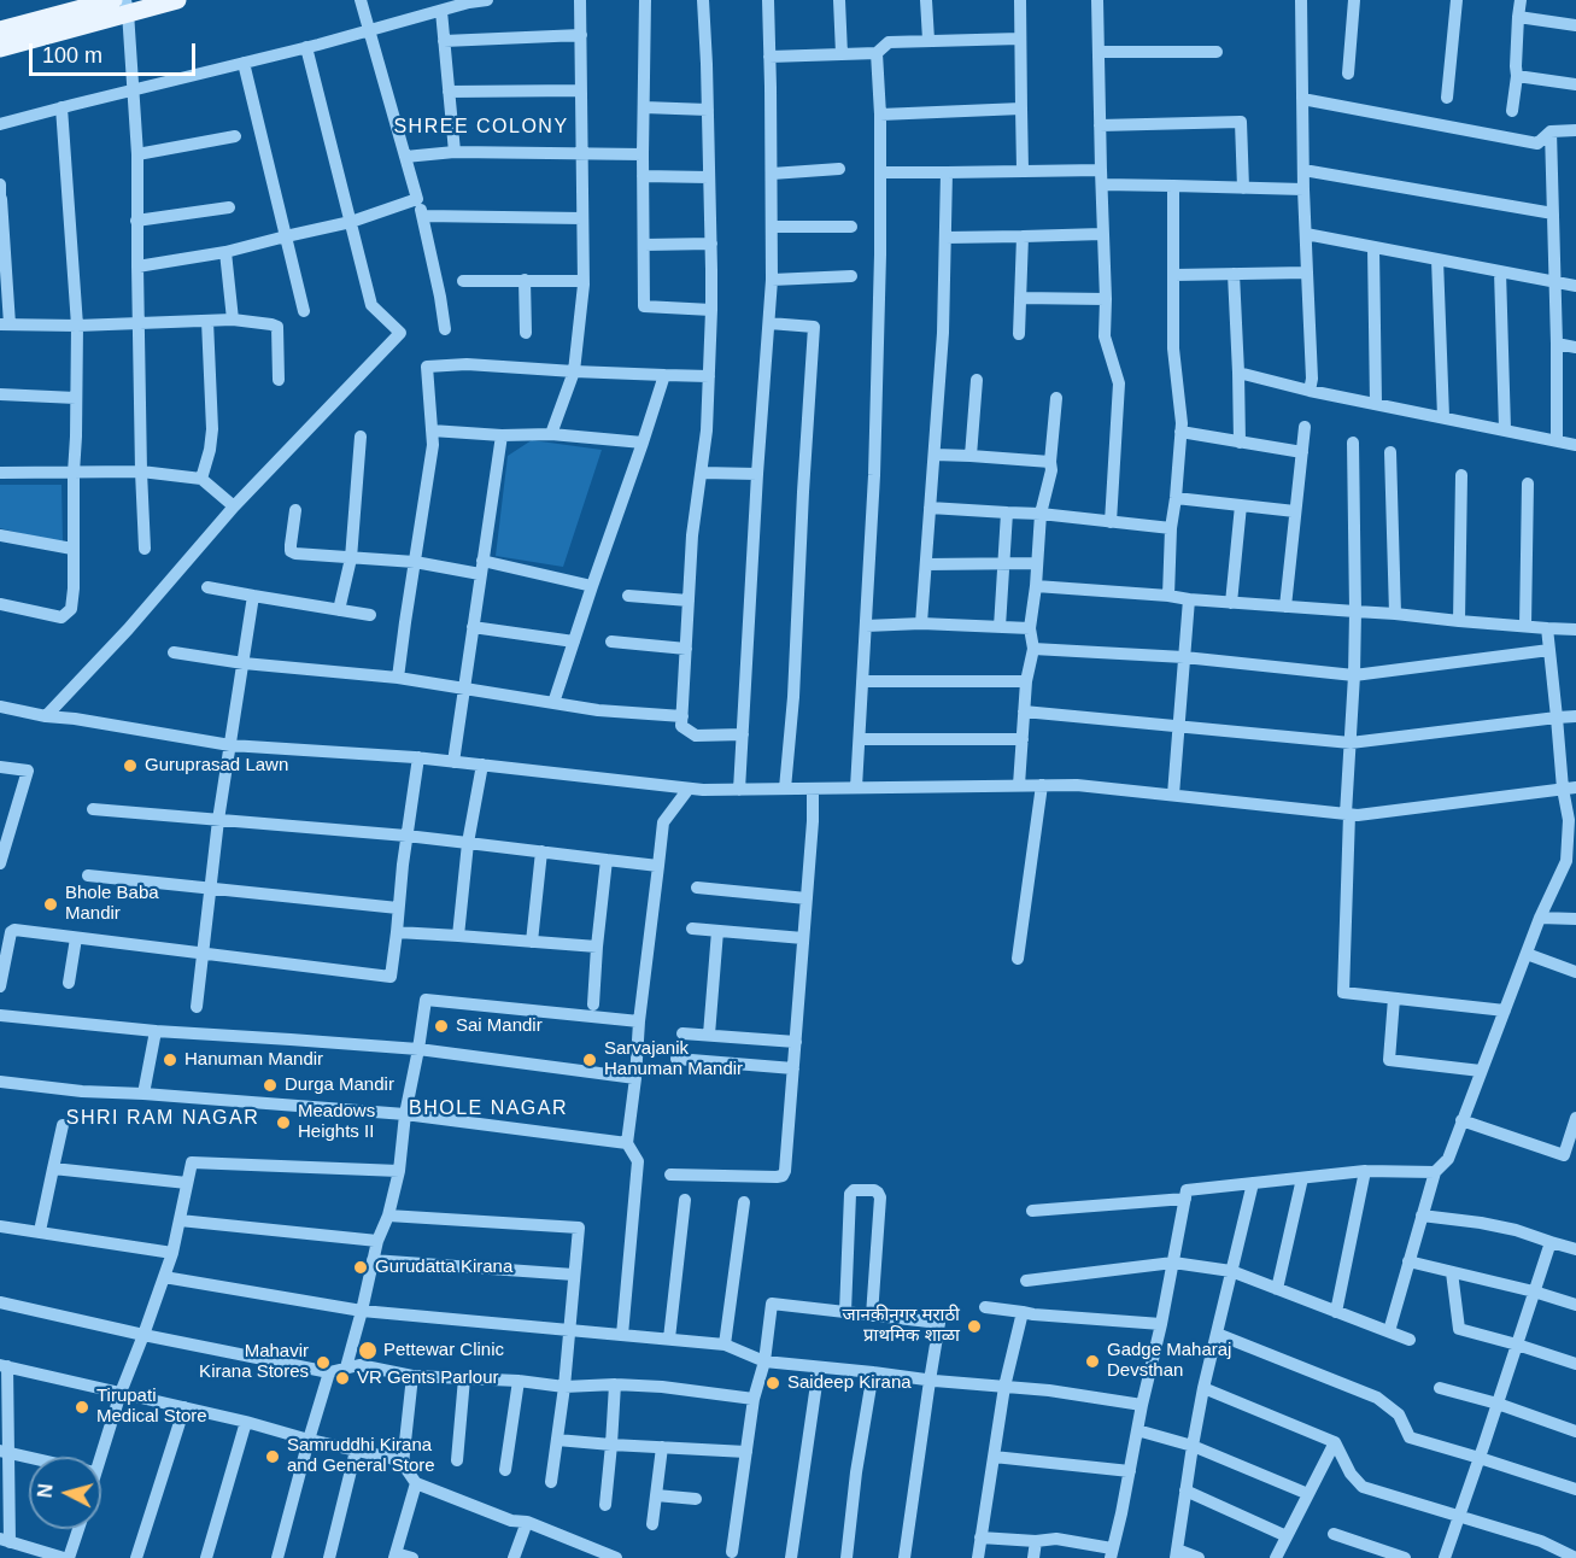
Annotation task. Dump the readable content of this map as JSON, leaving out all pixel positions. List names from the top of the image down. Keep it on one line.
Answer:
{"districts":["SHREE COLONY","BHOLE NAGAR","SHRI RAM NAGAR"],"places":["Guruprasad Lawn","Bhole Baba Mandir","Sai Mandir","Hanuman Mandir","Sarvajanik Hanuman Mandir","Durga Mandir","Meadows Heights II","Gurudatta Kirana","जानकीनगर मराठी प्राथमिक शाळा","Pettewar Clinic","Gadge Maharaj Devsthan","Mahavir Kirana Stores","VR Gents Parlour","Saideep Kirana","Tirupati Medical Store","Samruddhi Kirana and General Store"],"scale_bar":"100 m","north":"left"}
